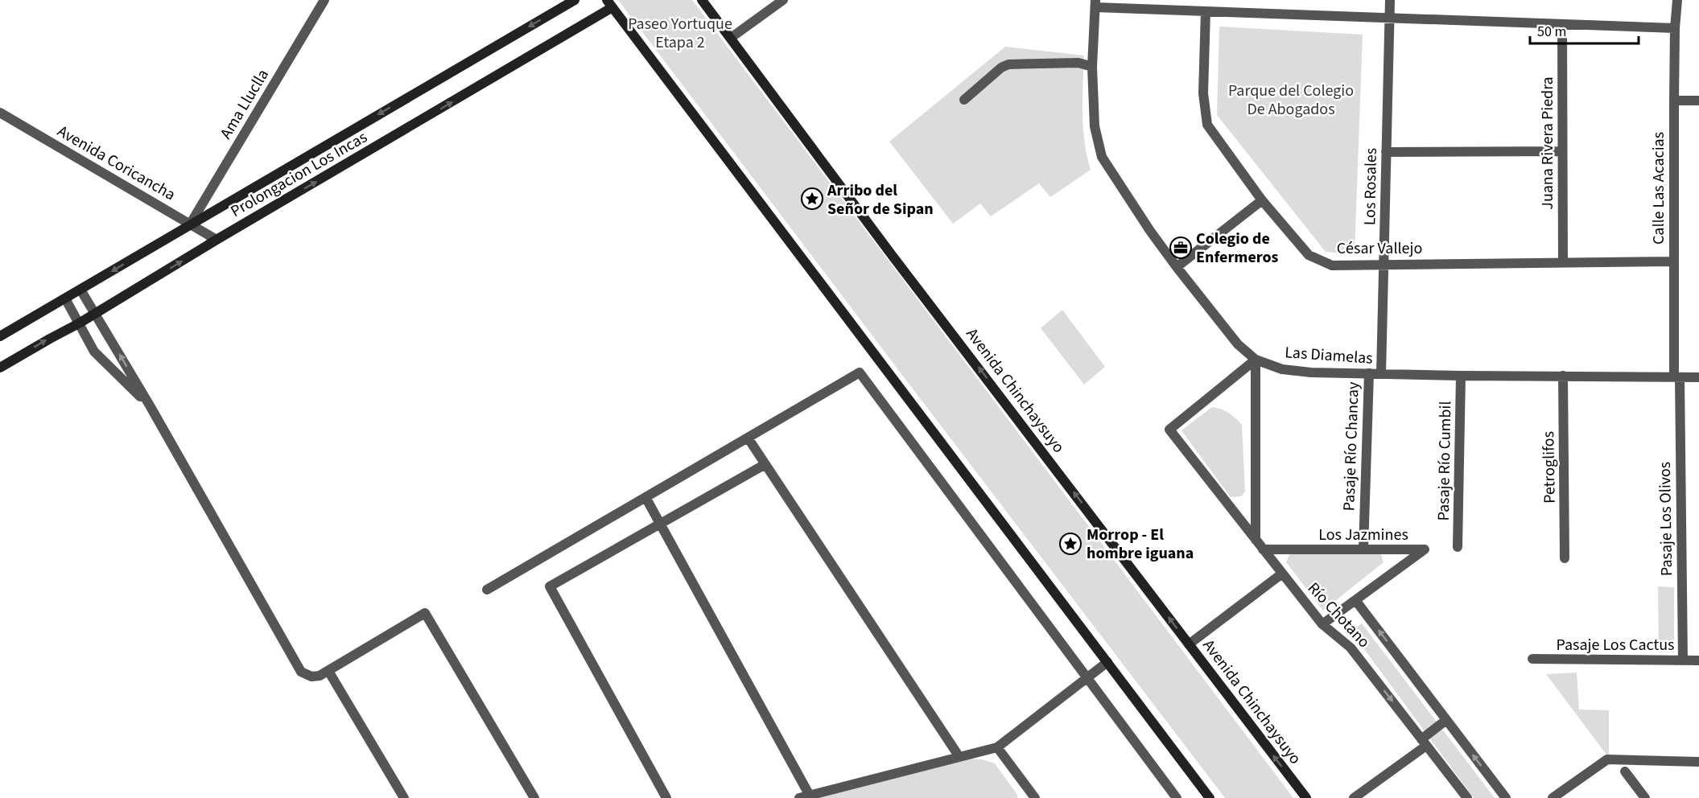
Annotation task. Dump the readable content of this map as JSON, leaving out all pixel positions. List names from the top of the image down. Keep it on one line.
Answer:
{"streets":{"street":["Ama Lluclla","Juana Rivera Piedra","Avenida Coricancha","Prolongacion Los Incas","Los Rosales","Calle Las Acacias","César Vallejo","Las Diamelas","Avenida Chinchaysuyo","Pasaje Río Chancay","Pasaje Río Cumbil","Petroglifos","Pasaje Los Olivos","Los Jazmines","Río Chotano","Pasaje Los Cactus"]},"crossings":[["Ama Lluclla","Avenida Coricancha"],["Ama Lluclla","Prolongacion Los Incas"],["Juana Rivera Piedra","César Vallejo"],["Avenida Coricancha","Prolongacion Los Incas"],["Los Rosales","César Vallejo"],["Los Rosales","Las Diamelas"],["Calle Las Acacias","César Vallejo"],["Calle Las Acacias","Las Diamelas"],["Calle Las Acacias","Pasaje Los Olivos"],["Las Diamelas","Pasaje Río Chancay"],["Las Diamelas","Pasaje Río Cumbil"],["Las Diamelas","Petroglifos"],["Las Diamelas","Pasaje Los Olivos"],["Las Diamelas","Río Chotano"],["Pasaje Río Chancay","Los Jazmines"],["Pasaje Los Olivos","Pasaje Los Cactus"],["Los Jazmines","Río Chotano"]],"parks":["Paseo Yortuque Etapa 2","Parque del Colegio De Abogados"],"places":{"place":["Arribo del Señor de Sipan","Morrop - El hombre iguana"],"office":["Colegio de Enfermeros"]},"scale_bar":"50 m"}
